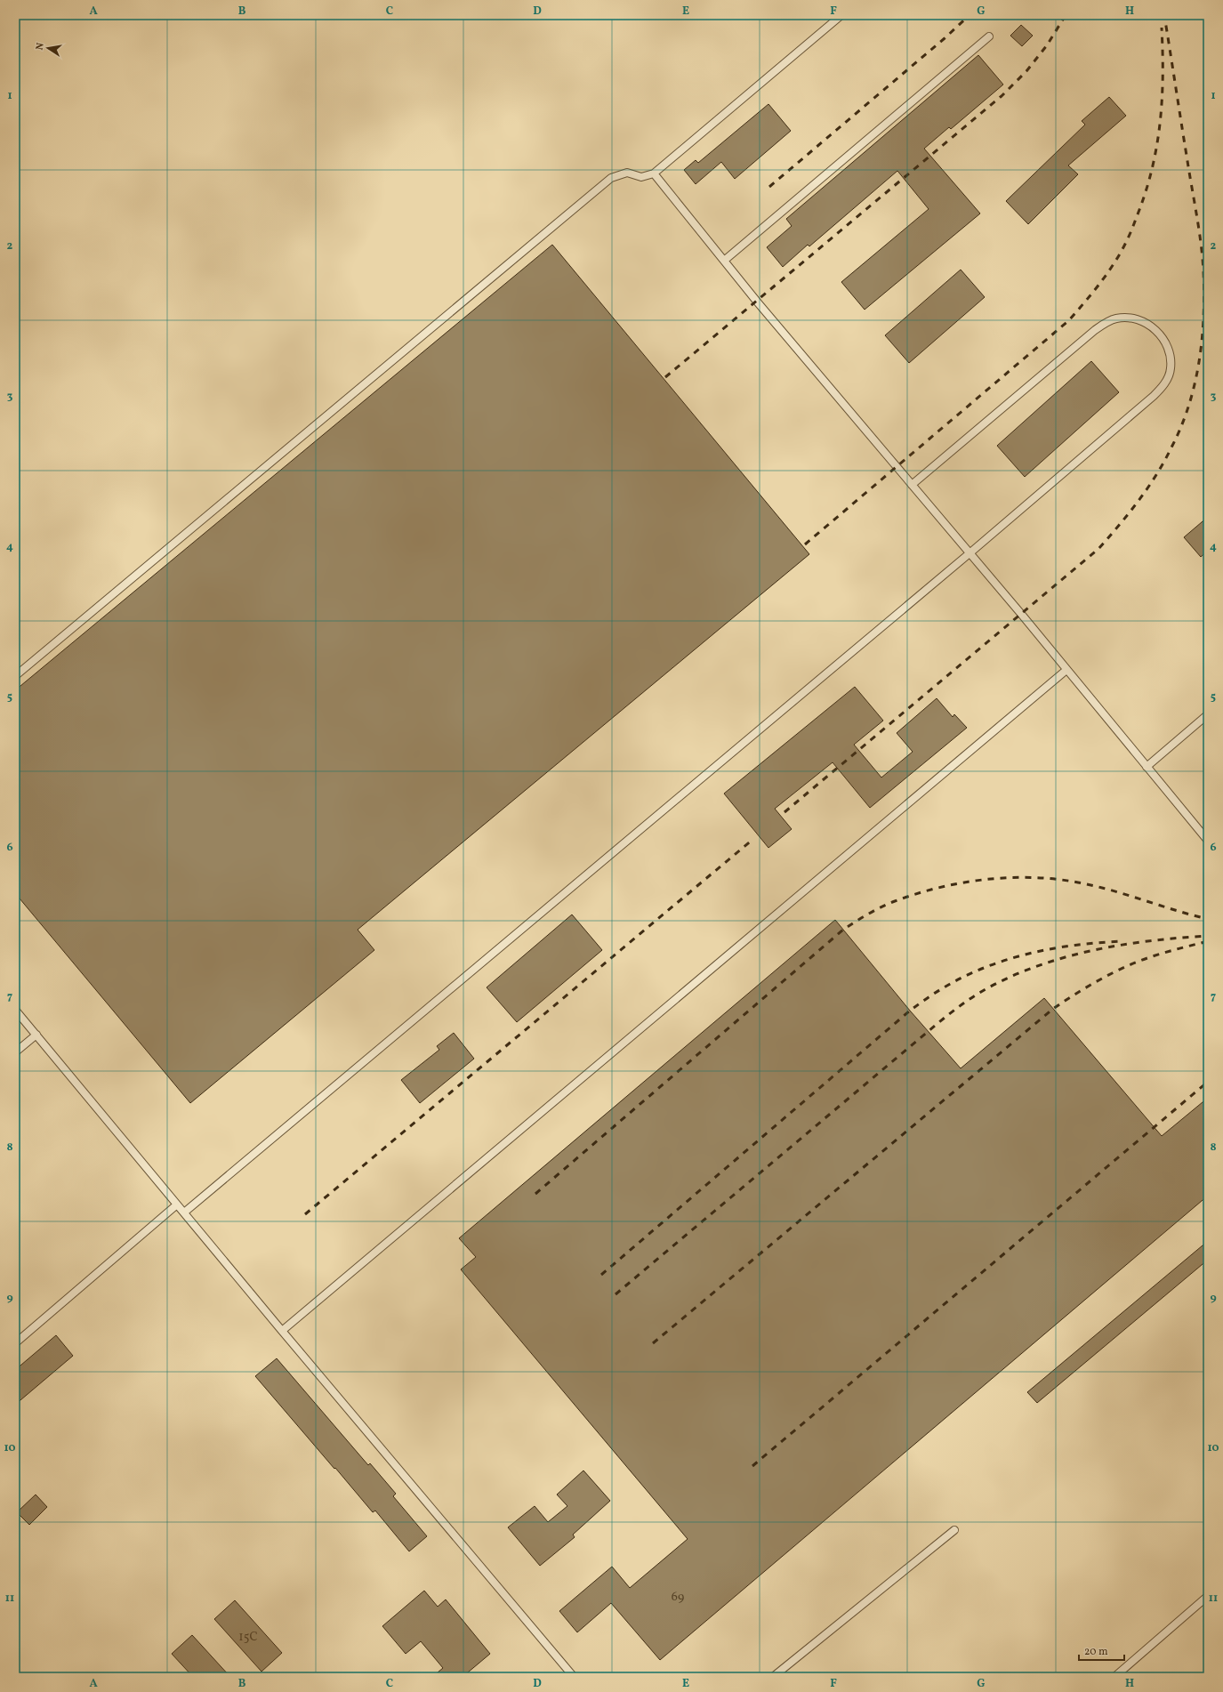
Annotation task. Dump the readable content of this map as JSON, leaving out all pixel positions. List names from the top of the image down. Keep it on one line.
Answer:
{"house_numbers":["69","15C"],"scale_bar":"20 m","north":"left","grid":{"columns":["A","B","C","D","E","F","G","H"],"rows":["1","2","3","4","5","6","7","8","9","10","11"]}}
